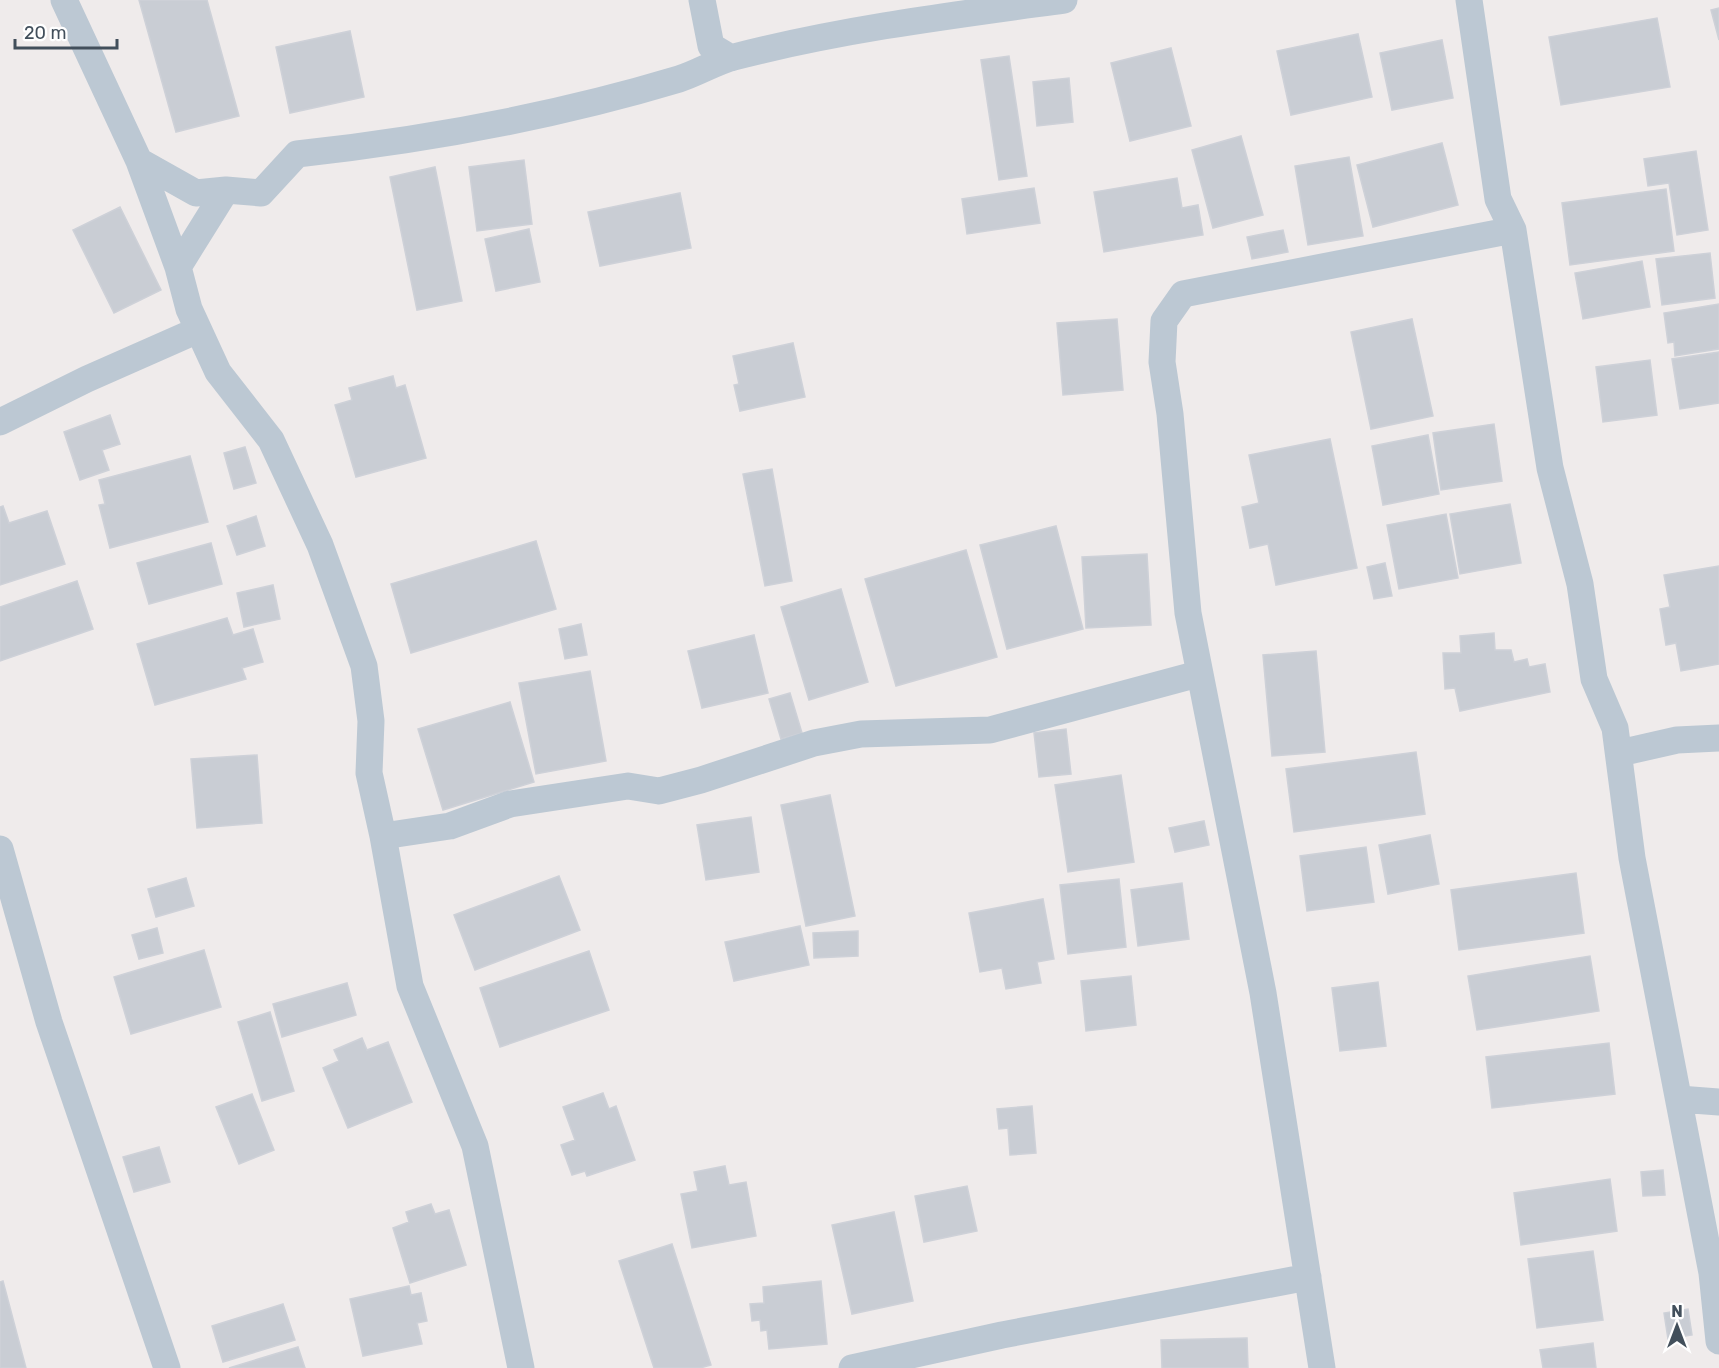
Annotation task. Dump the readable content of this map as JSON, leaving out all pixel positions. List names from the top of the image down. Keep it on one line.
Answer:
{"scale_bar":"20 m","north":"top"}
